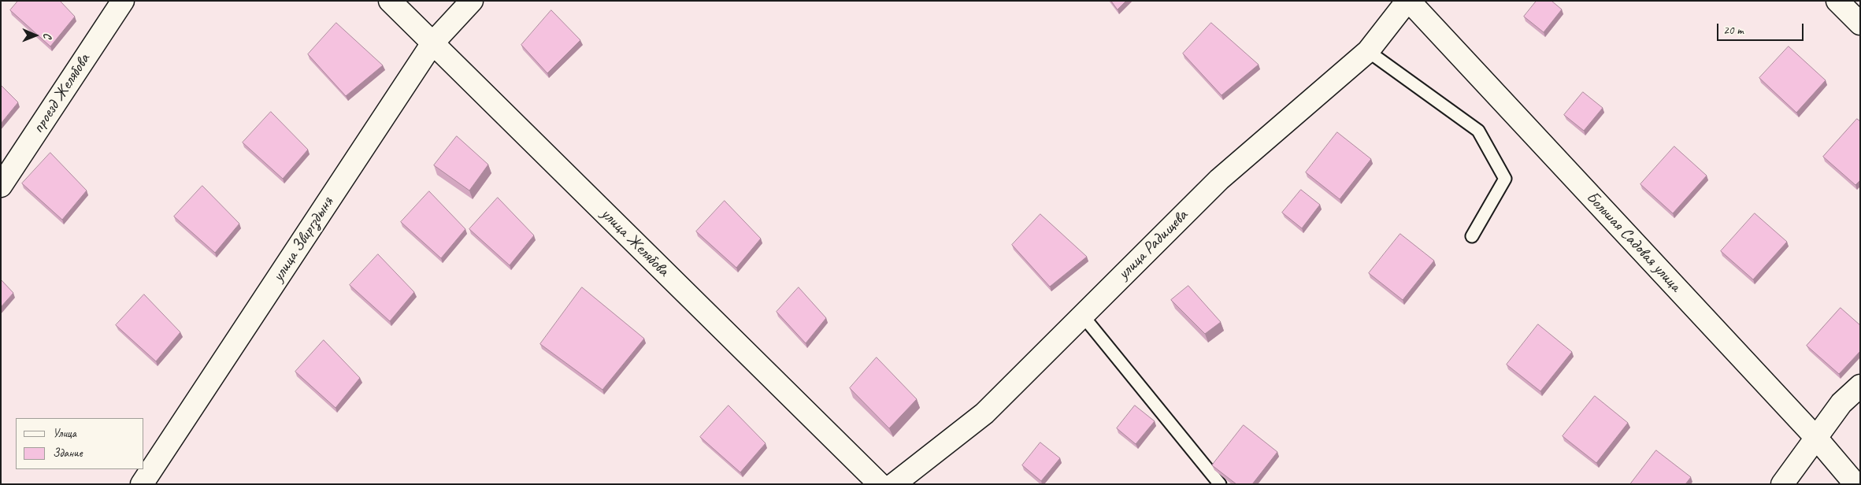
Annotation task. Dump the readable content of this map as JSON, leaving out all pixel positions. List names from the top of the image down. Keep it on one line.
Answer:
{"streets":{"street":["проезд Желябова","улица Звиргздыня","Большая Садовая улица","улица Желябова","улица Радищева"]},"crossings":[["улица Звиргздыня","улица Желябова"],["Большая Садовая улица","улица Радищева"]],"legend":["Улица","Здание"],"scale_bar":"20 m","north":"right"}
